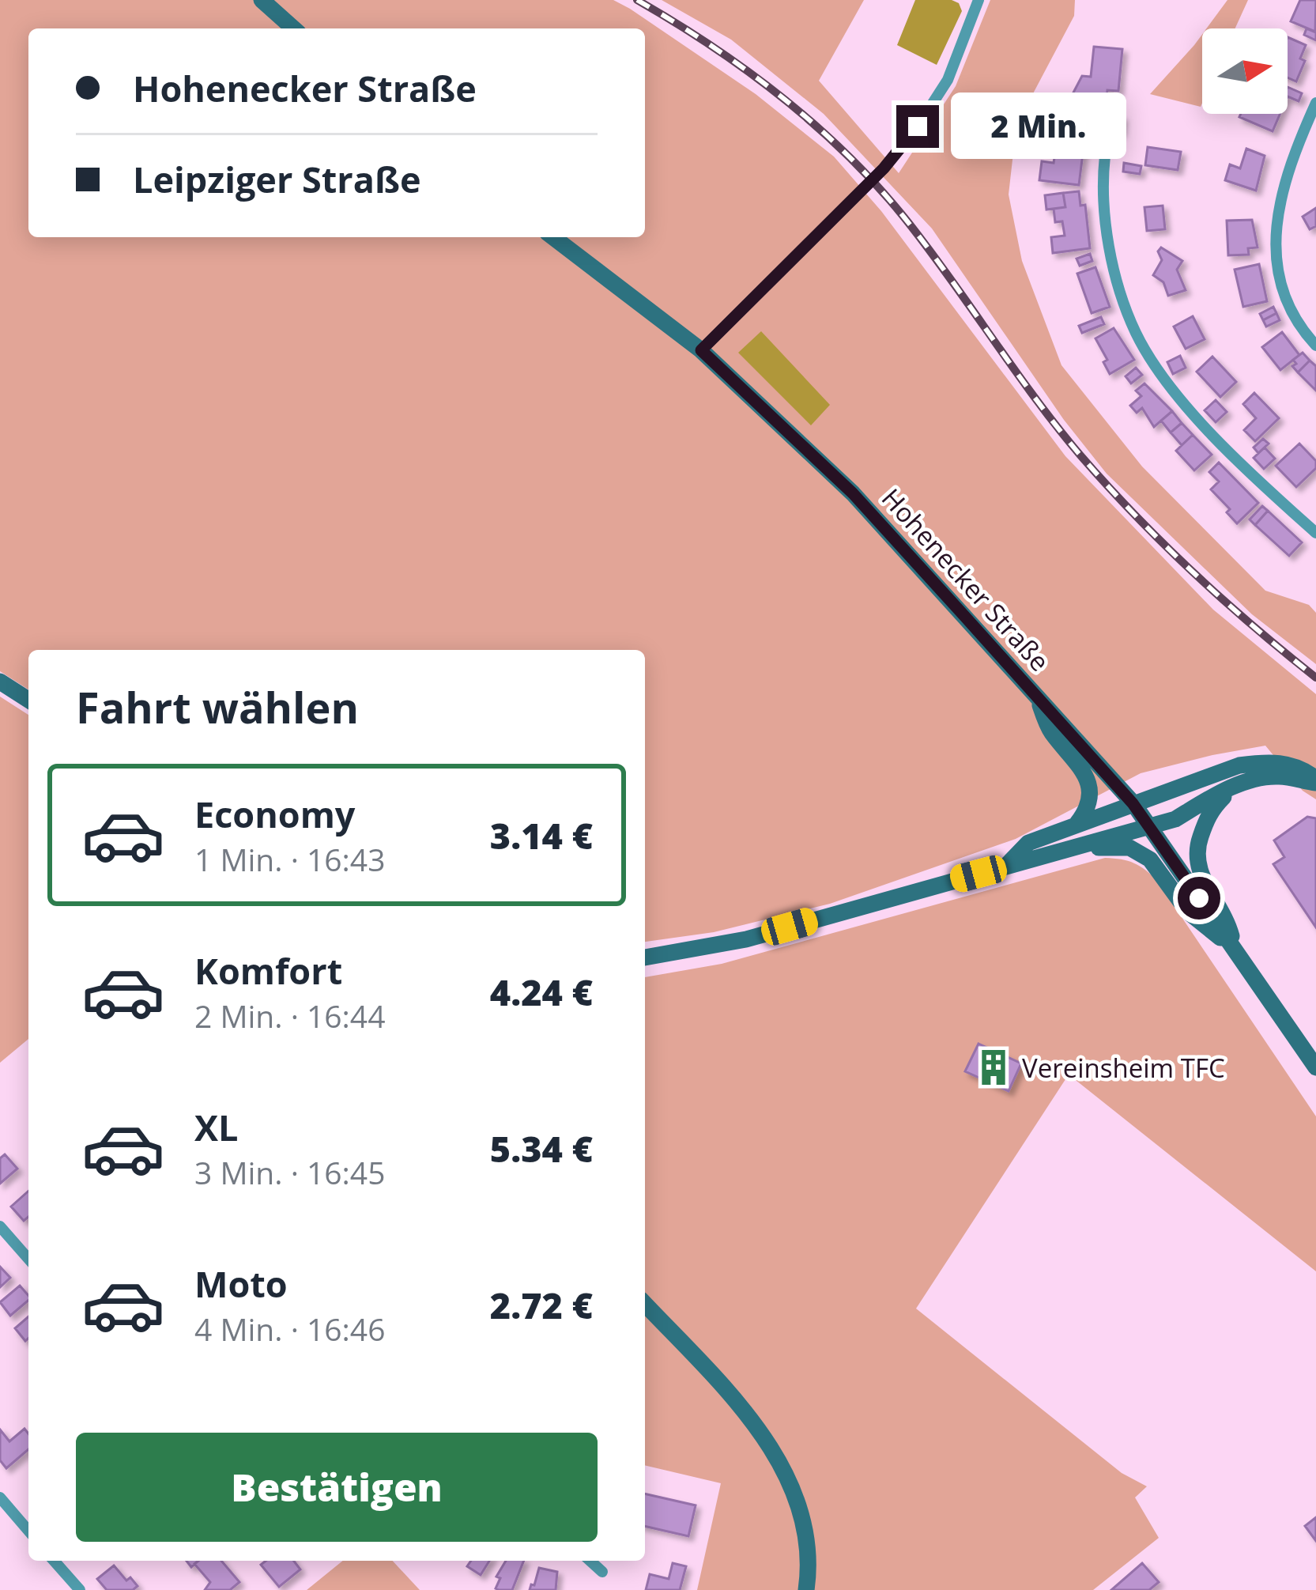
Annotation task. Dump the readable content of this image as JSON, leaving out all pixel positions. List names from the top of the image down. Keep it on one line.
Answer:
{"streets":{"street":["Hohenecker Straße"]},"places":{"building":["Vereinsheim TFC"]},"north":"right","page":{"banner":["Hohenecker Straße","Leipziger Straße"],"bubble":"2 Min.","heading":"Fahrt wählen","list":[{"name":"Economy","note":"1 Min. · 16:43","value":"3.14 €"},{"name":"Komfort","note":"2 Min. · 16:44","value":"4.24 €"},{"name":"XL","note":"3 Min. · 16:45","value":"5.34 €"},{"name":"Moto","note":"4 Min. · 16:46","value":"2.72 €"}],"buttons":"Bestätigen"}}
